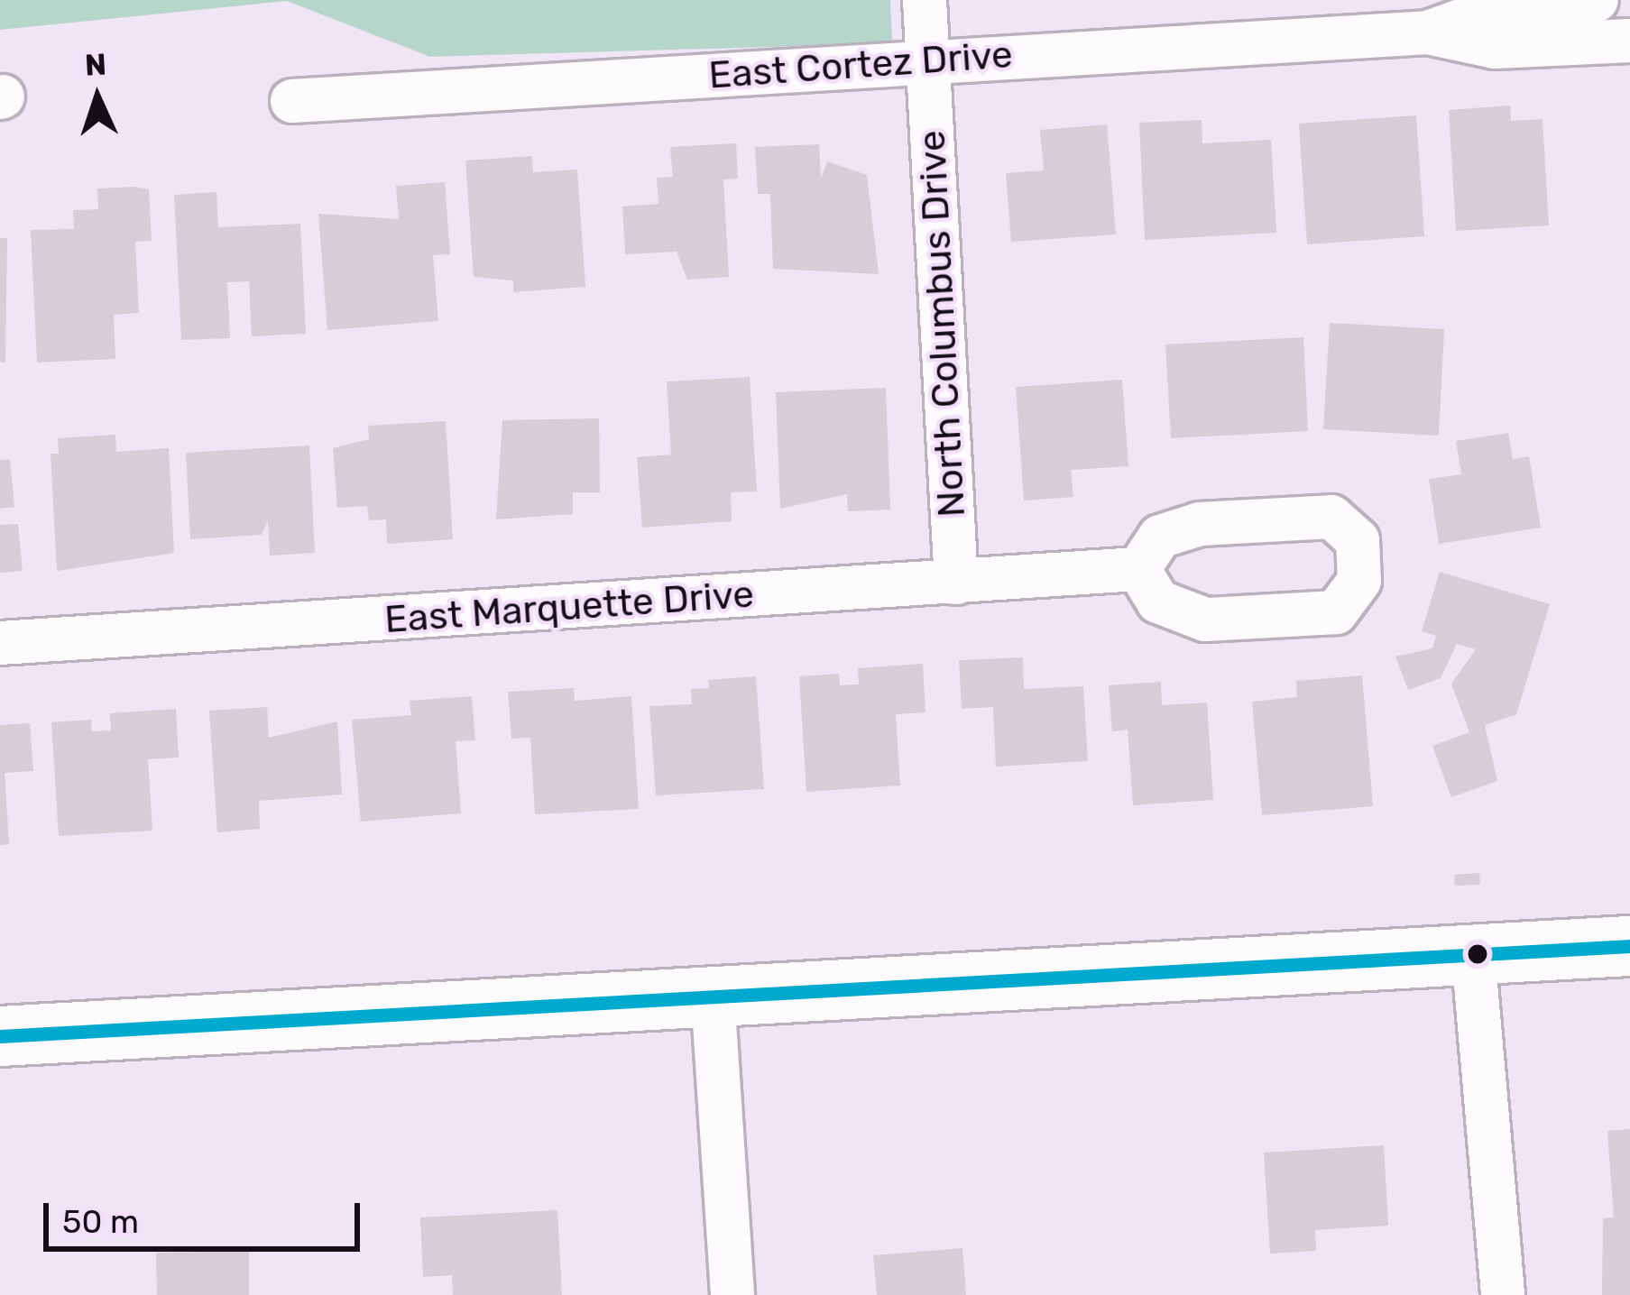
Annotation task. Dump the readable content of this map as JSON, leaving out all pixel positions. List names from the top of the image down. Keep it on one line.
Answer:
{"streets":{"street":["East Cortez Drive","North Columbus Drive","East Marquette Drive"]},"crossings":[["East Cortez Drive","North Columbus Drive"],["North Columbus Drive","East Marquette Drive"]],"scale_bar":"50 m","north":"top"}
